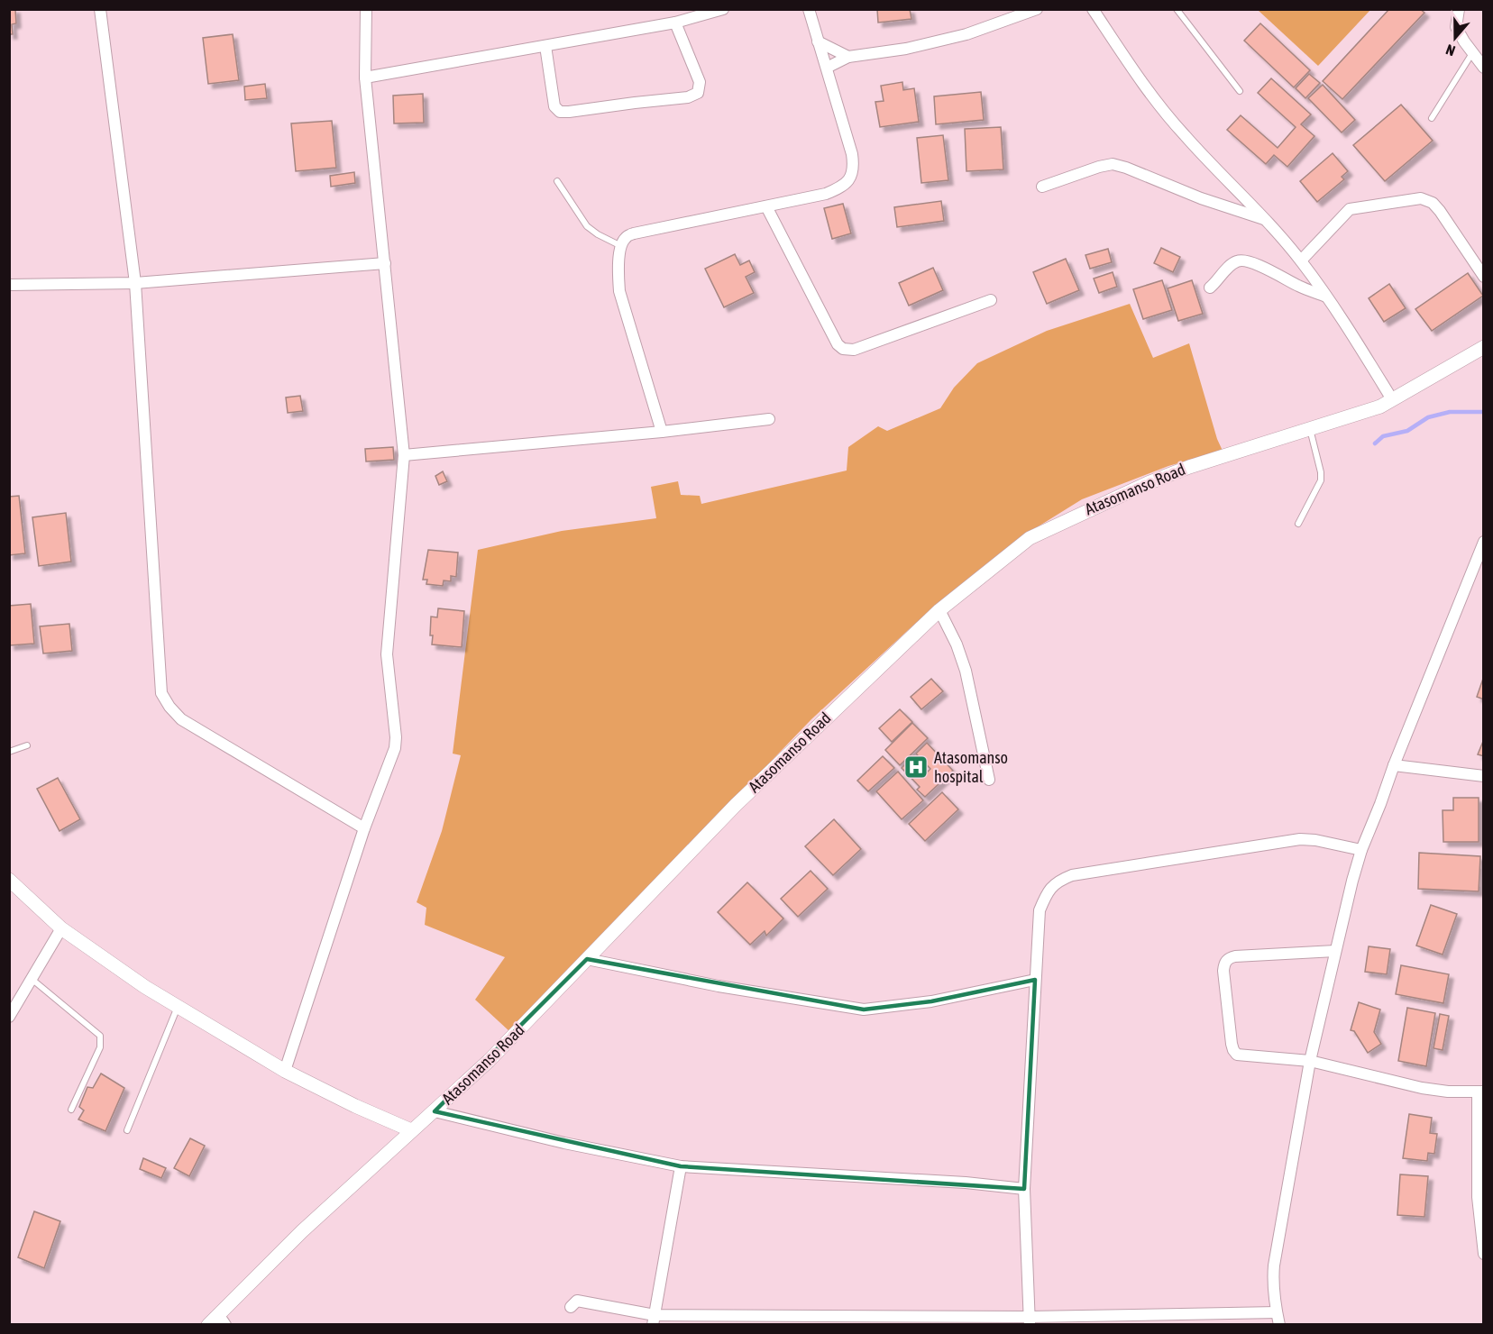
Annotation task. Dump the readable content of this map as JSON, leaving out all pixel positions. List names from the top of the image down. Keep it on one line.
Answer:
{"streets":{"street":["Atasomanso Road"]},"places":{"hospital":["Atasomanso hospital"]},"north":"bottom"}
